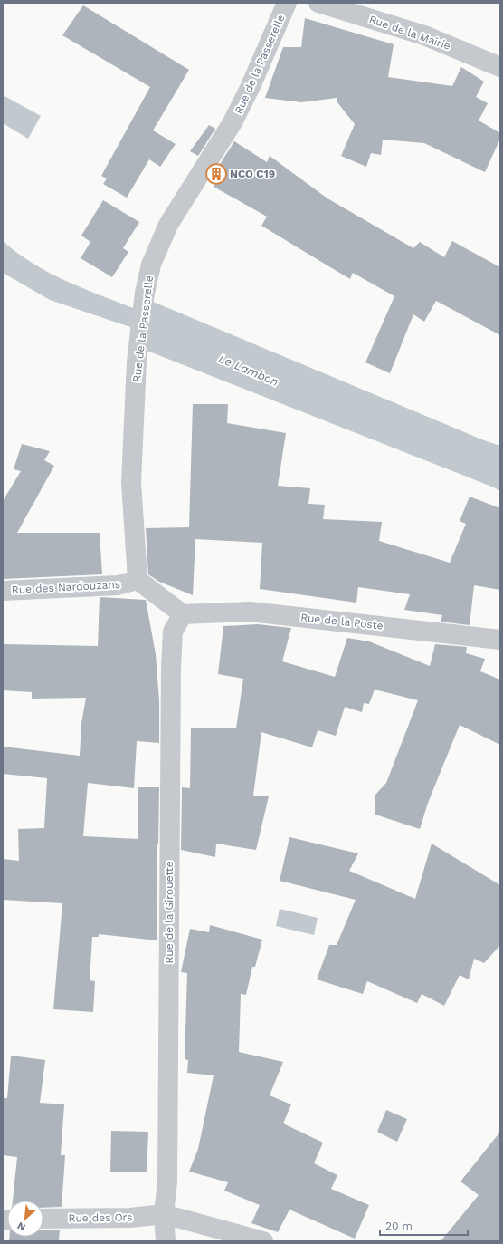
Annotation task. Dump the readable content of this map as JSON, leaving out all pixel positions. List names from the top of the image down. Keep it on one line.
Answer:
{"streets":{"street":["Rue de la Mairie","Rue de la Passerelle","Rue des Nardouzans","Rue de la Poste","Rue de la Girouette","Rue des Ors"]},"crossings":[["Rue de la Passerelle","Rue des Nardouzans"],["Rue de la Poste","Rue de la Girouette"],["Rue de la Girouette","Rue des Ors"]],"water":["Le Lambon"],"places":{"building":["NCO C19"]},"scale_bar":"20 m","north":"bottom left"}
